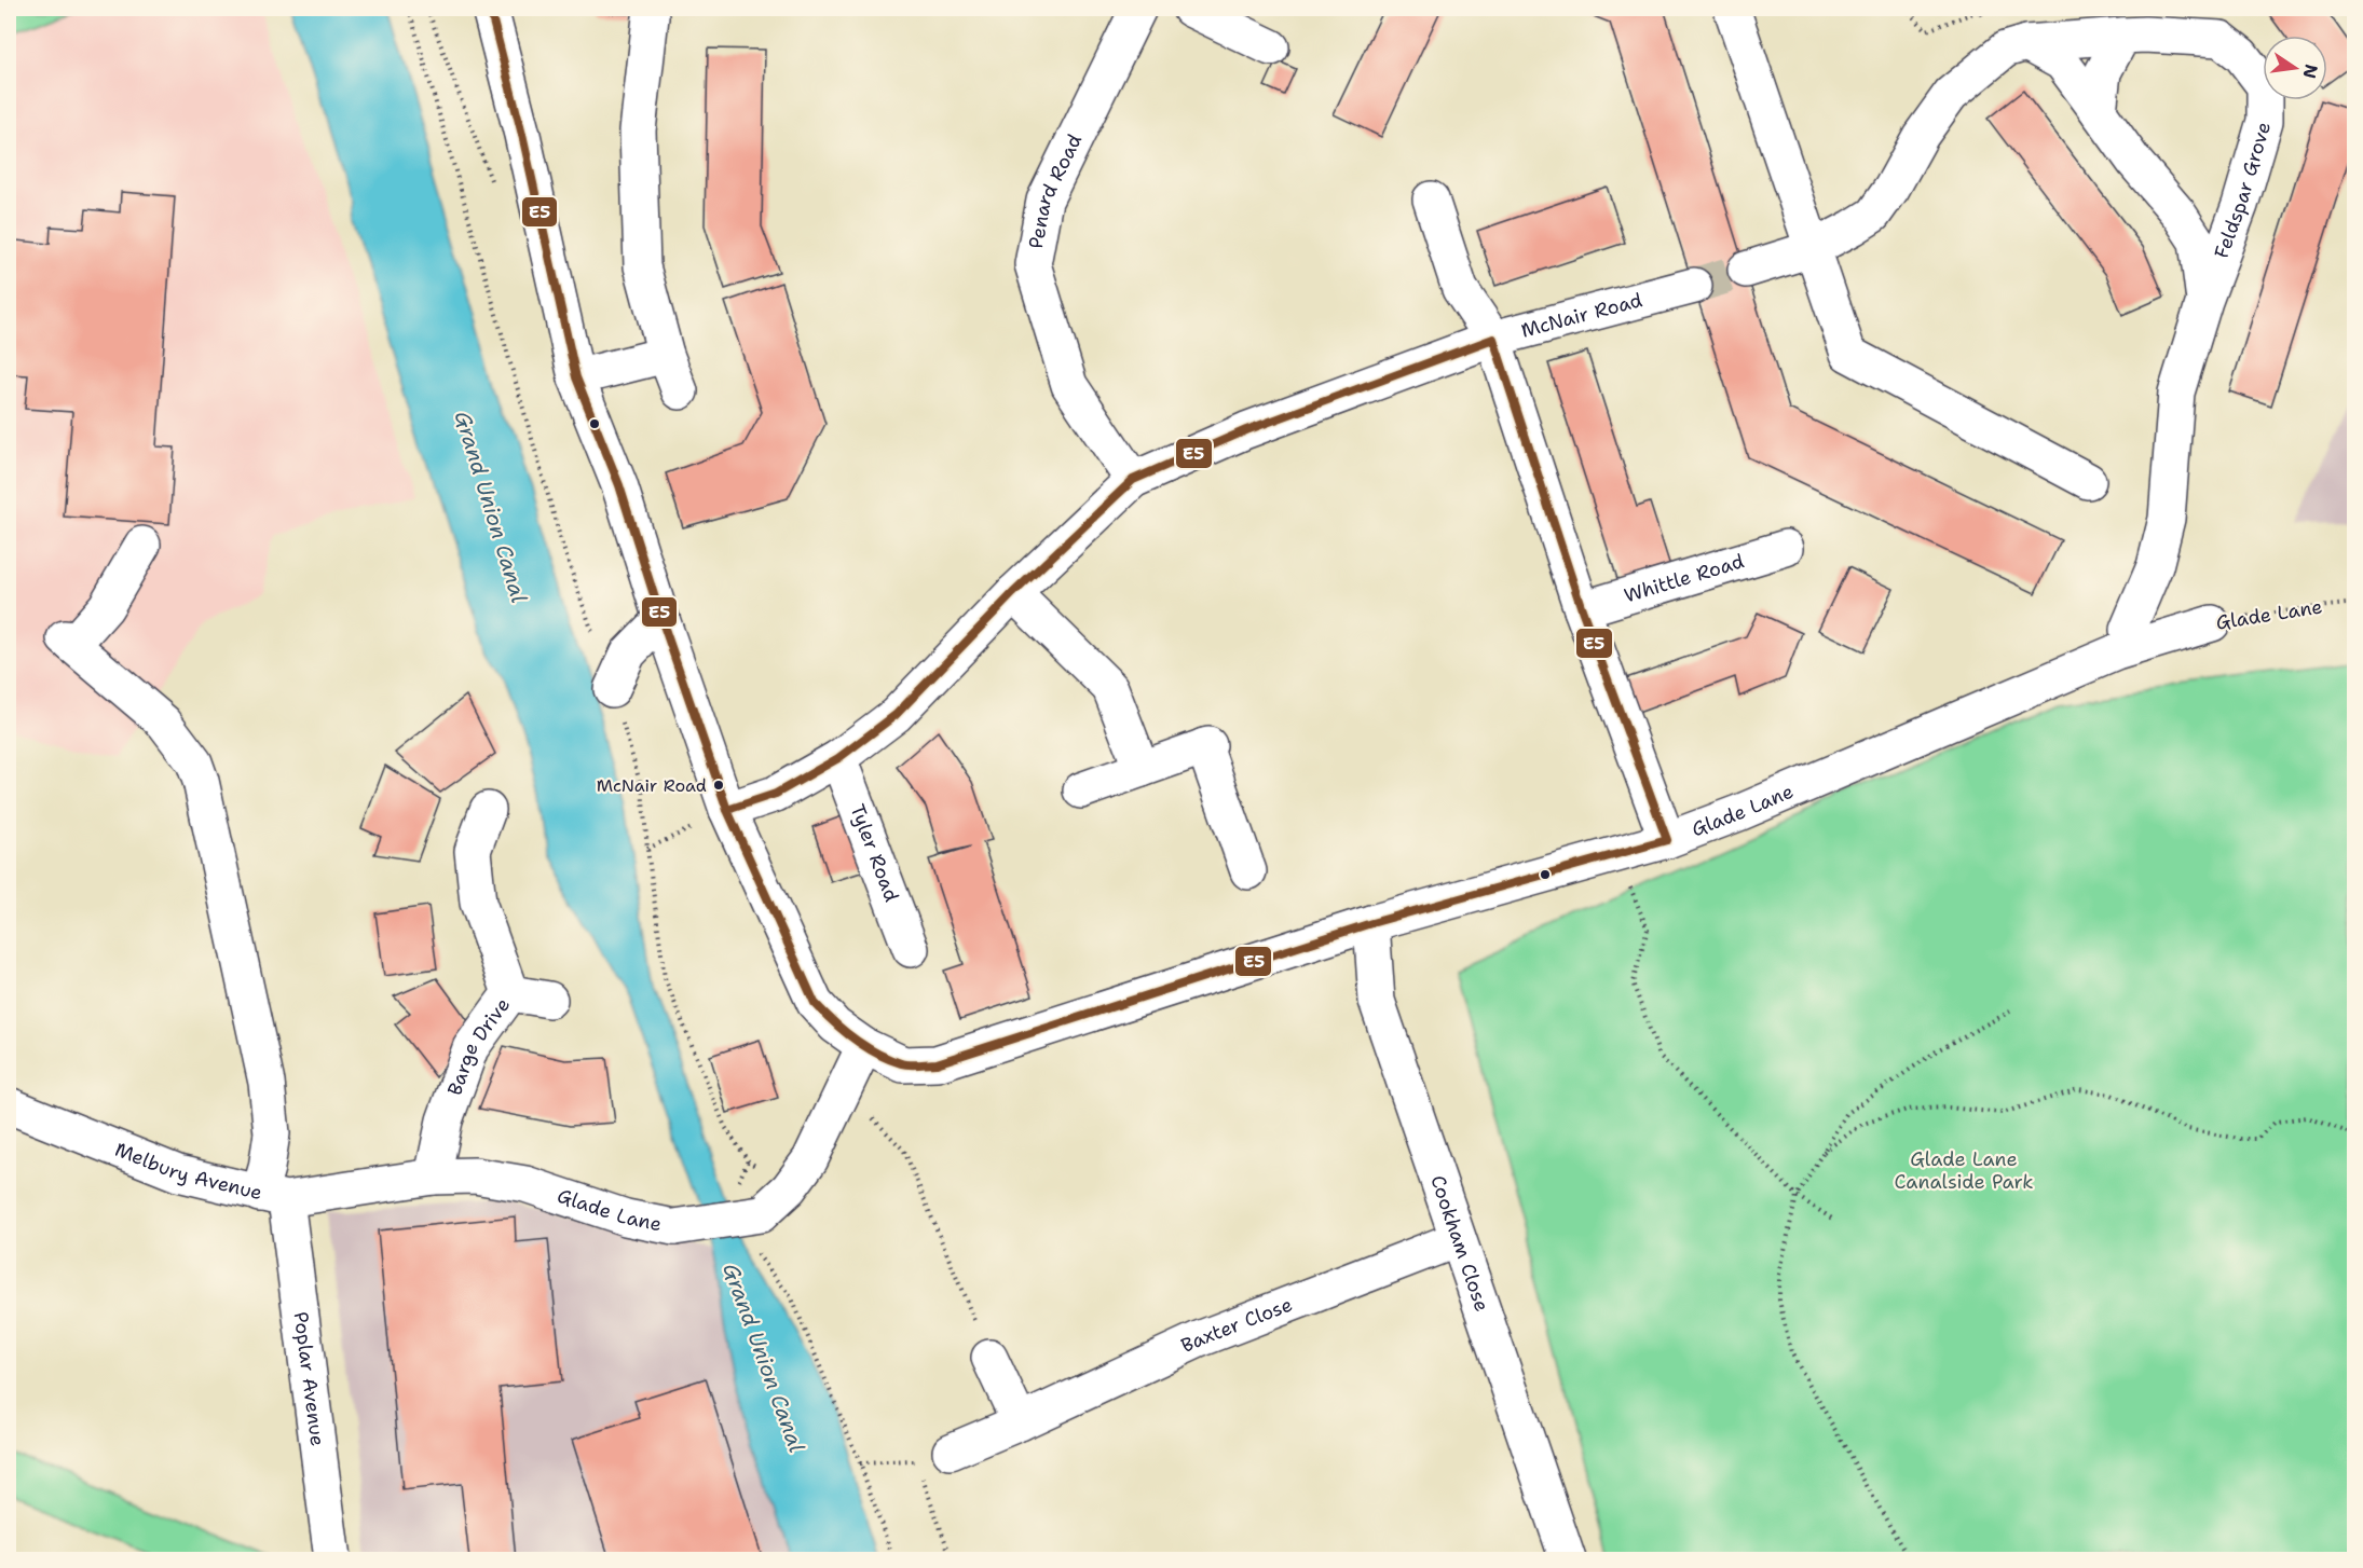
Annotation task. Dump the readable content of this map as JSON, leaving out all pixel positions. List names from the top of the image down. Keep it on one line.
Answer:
{"streets":{"street":["Feldspar Grove","Penard Road","McNair Road","Whittle Road","Glade Lane","Tyler Road","Barge Drive","Melbury Avenue","Cookham Close","Baxter Close","Poplar Avenue"]},"crossings":[["Feldspar Grove","Glade Lane"],["Penard Road","McNair Road"],["McNair Road","Glade Lane"],["McNair Road","Tyler Road"],["Glade Lane","Barge Drive"],["Glade Lane","Melbury Avenue"],["Glade Lane","Cookham Close"],["Melbury Avenue","Poplar Avenue"],["Cookham Close","Baxter Close"]],"water":["Grand Union Canal"],"parks":["Glade Lane Canalside Park"],"places":["McNair Road"],"lines":["transit line E5"],"north":"right"}
